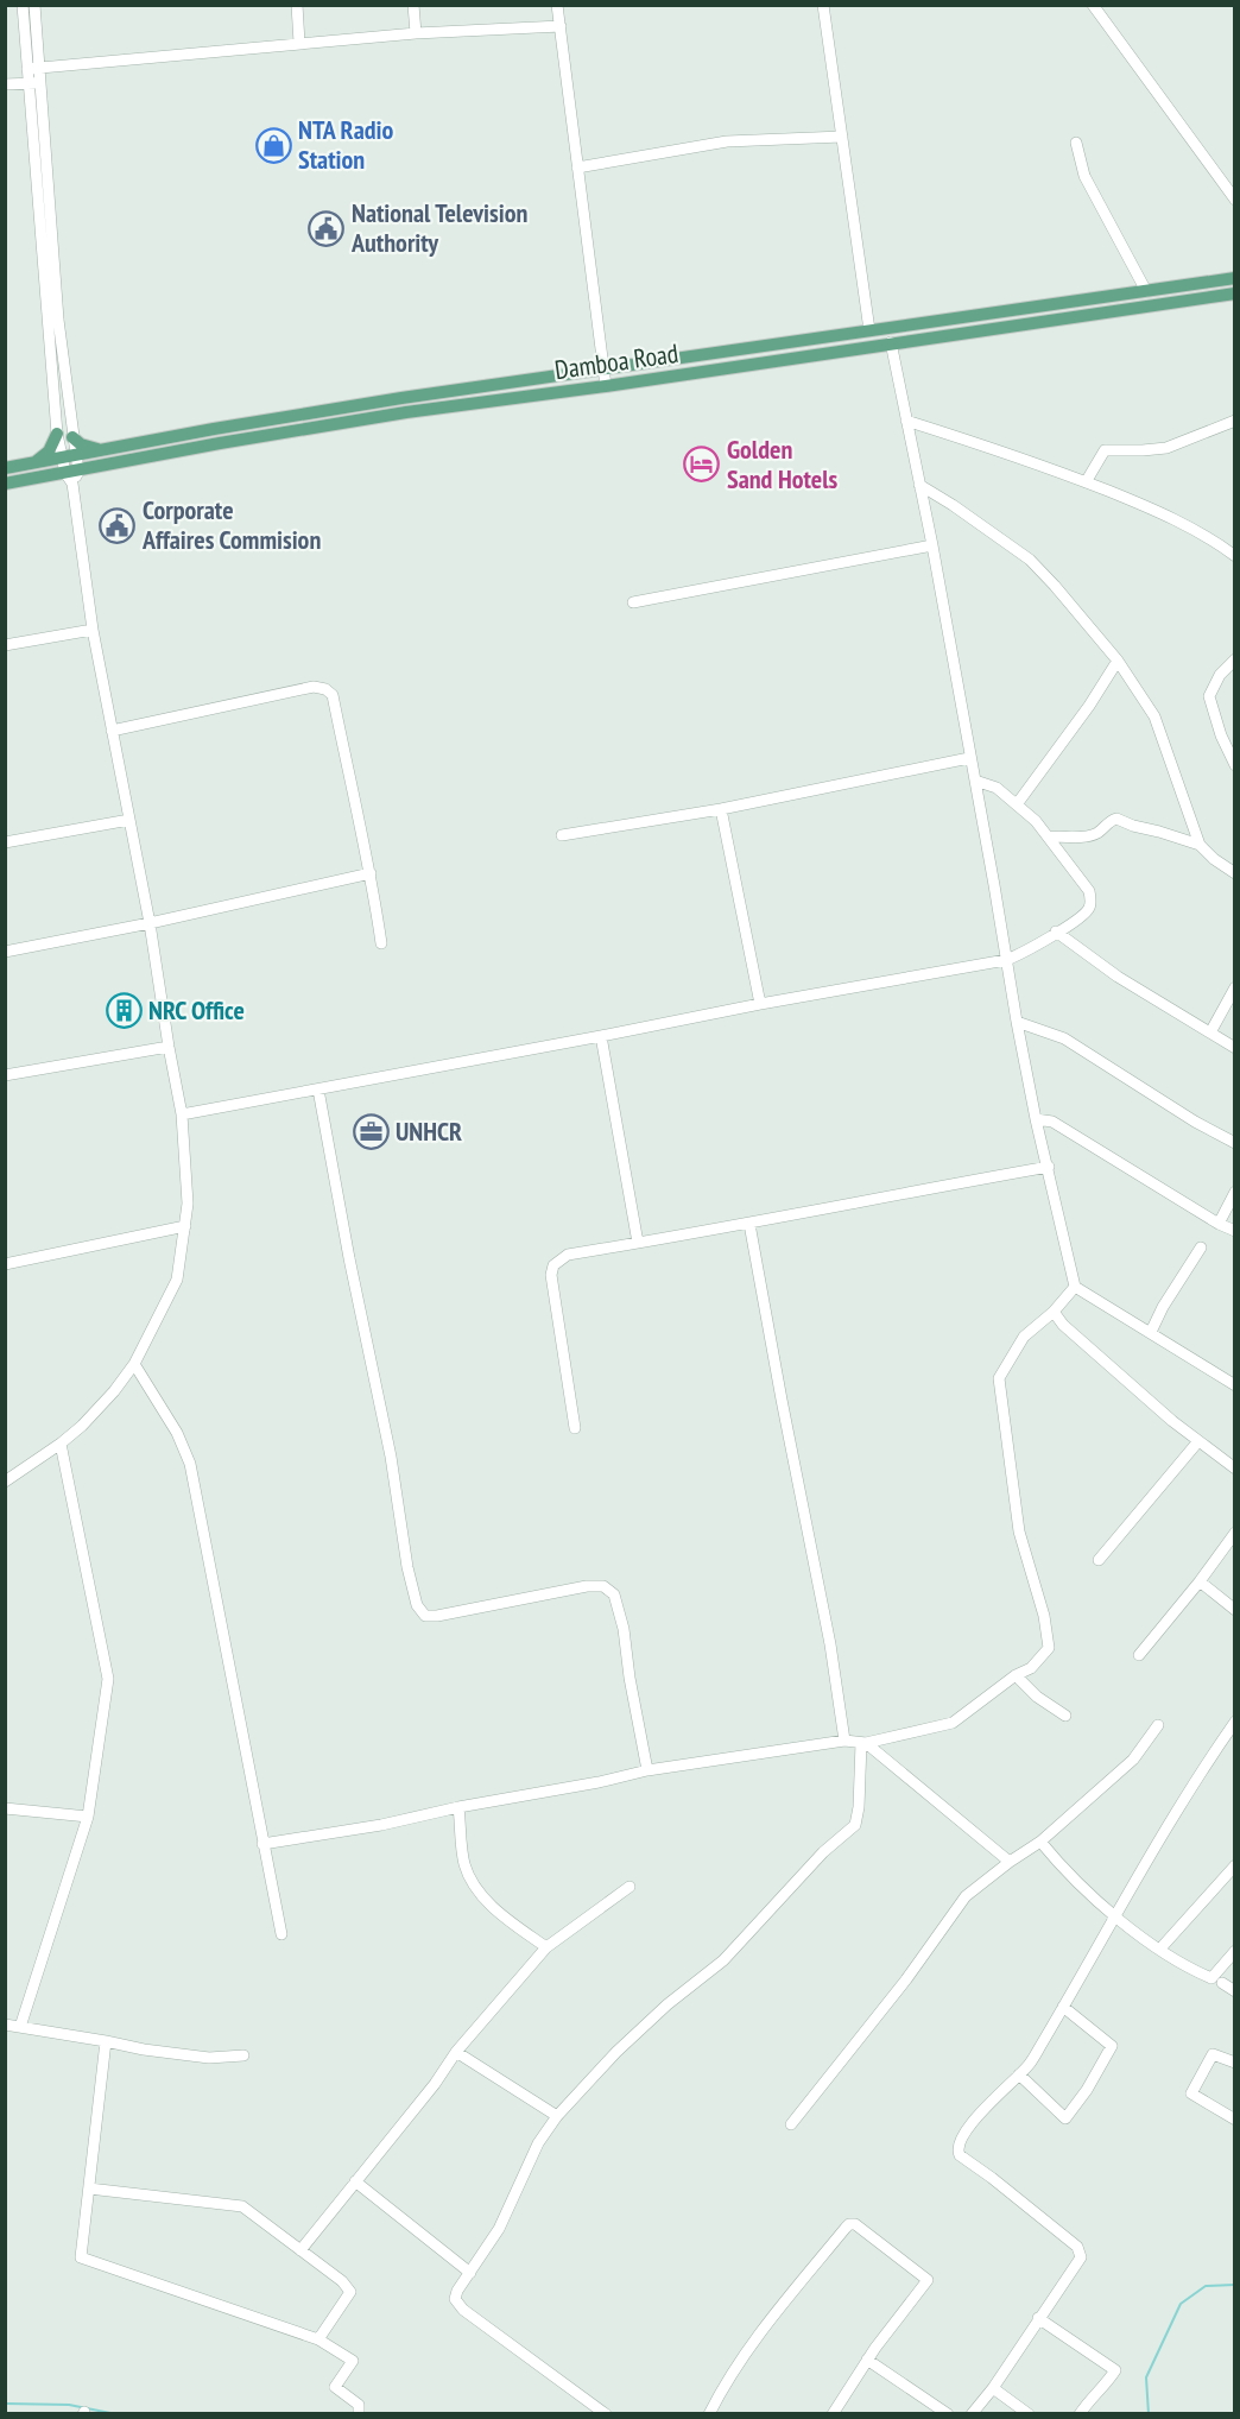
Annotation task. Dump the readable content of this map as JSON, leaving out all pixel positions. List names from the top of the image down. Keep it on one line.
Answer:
{"streets":{"main road":["Damboa Road"]},"places":{"shop":["NTA Radio Station"],"public building":["National Television Authority","Corporate Affaires Commision"],"hotel":["Golden Sand Hotels"],"building":["NRC Office"],"office":["UNHCR"]}}
